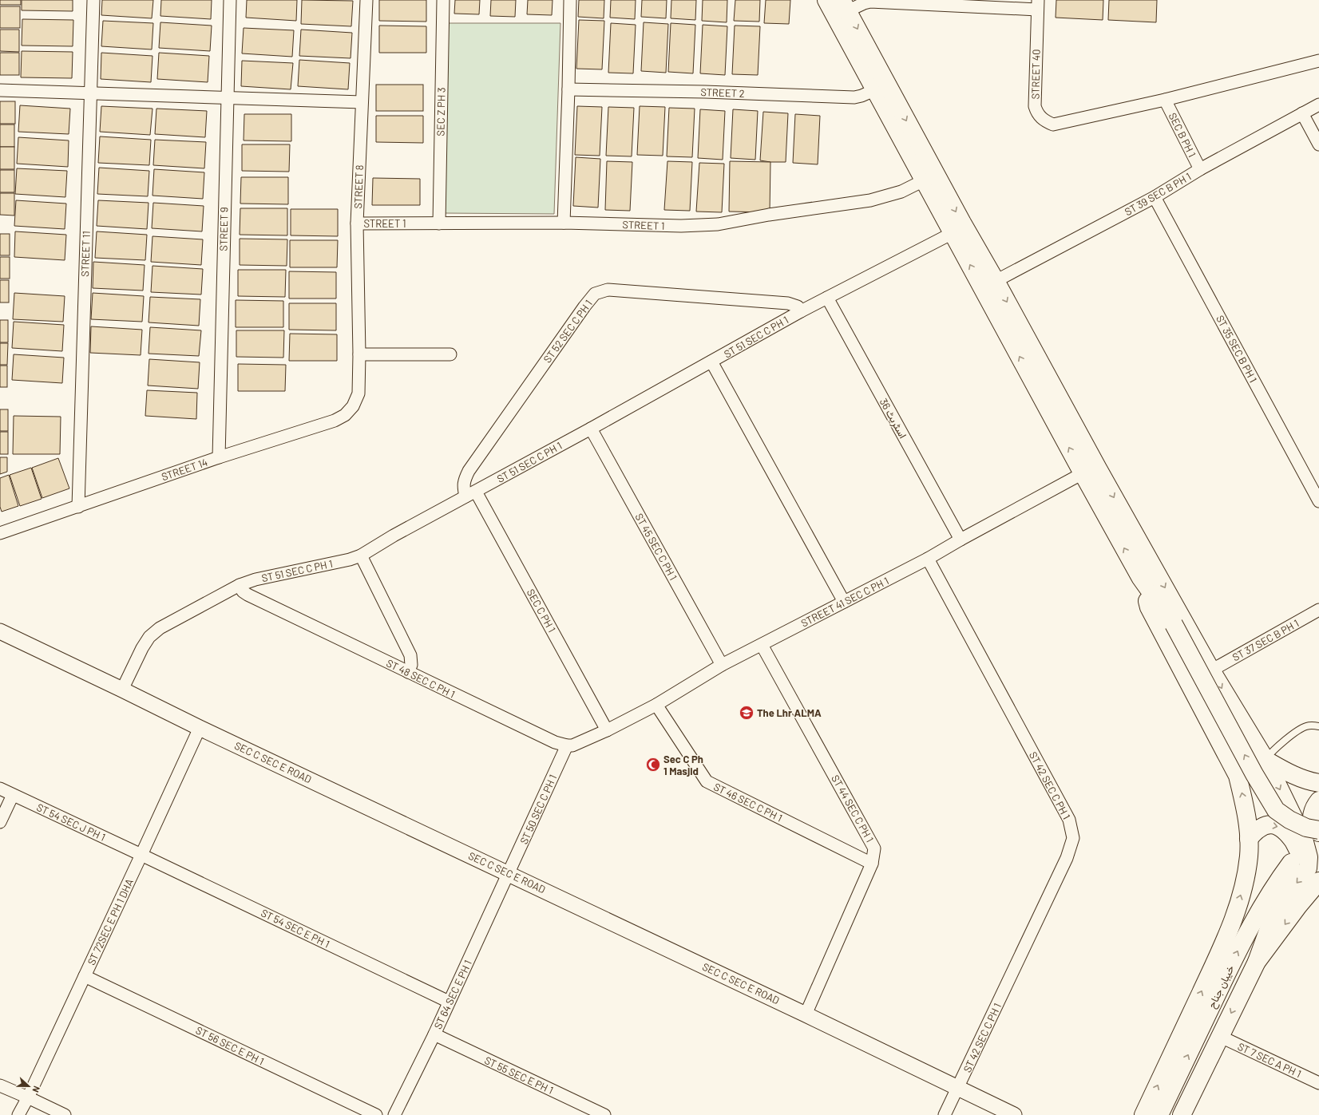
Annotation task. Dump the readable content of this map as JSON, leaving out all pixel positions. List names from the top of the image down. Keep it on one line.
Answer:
{"streets":{"main road":["خیبان جناح"],"street":["STREET 40","STREET 2","SEC Z PH 3","SEC B PH 1","STREET 8","ST 39 SEC B PH 1","STREET 1","STREET 9","STREET 11","ST 52 SEC C PH 1","ST 51 SEC C PH 1","ST 35 SEC B PH 1","اسٹریٹ 36","STREET 14","ST 45 SEC C PH 1","STREET 41 SEC C PH 1","SEC C PH 1","ST 37 SEC B PH 1","ST 48 SEC C PH 1","SEC C SEC E ROAD","ST 42 SEC C PH 1","ST 46 SEC C PH 1","ST 44 SEC C PH 1","ST 50 SEC C PH 1","ST 54 SEC J PH 1","ST 72SEC E PH 1 DHA","ST 54 SEC E PH 1","ST 64 SEC E PH 1","ST 56 SEC E PH 1","ST 7 SEC A PH 1","ST 55 SEC E PH 1"]},"crossings":[["STREET 40","SEC B PH 1"],["SEC Z PH 3","STREET 1"],["SEC B PH 1","ST 39 SEC B PH 1"],["STREET 8","STREET 1"],["STREET 8","STREET 14"],["ST 39 SEC B PH 1","ST 35 SEC B PH 1"],["STREET 9","STREET 14"],["STREET 11","STREET 14"],["ST 52 SEC C PH 1","ST 51 SEC C PH 1"],["ST 52 SEC C PH 1","SEC C PH 1"],["ST 51 SEC C PH 1","اسٹریٹ 36"],["ST 51 SEC C PH 1","ST 45 SEC C PH 1"],["ST 51 SEC C PH 1","SEC C PH 1"],["ST 51 SEC C PH 1","ST 48 SEC C PH 1"],["ST 51 SEC C PH 1","SEC C SEC E ROAD"],["اسٹریٹ 36","STREET 41 SEC C PH 1"],["ST 45 SEC C PH 1","STREET 41 SEC C PH 1"],["STREET 41 SEC C PH 1","SEC C PH 1"],["STREET 41 SEC C PH 1","ST 42 SEC C PH 1"],["STREET 41 SEC C PH 1","ST 46 SEC C PH 1"],["STREET 41 SEC C PH 1","ST 44 SEC C PH 1"],["ST 48 SEC C PH 1","ST 50 SEC C PH 1"],["SEC C SEC E ROAD","ST 42 SEC C PH 1"],["SEC C SEC E ROAD","ST 44 SEC C PH 1"],["SEC C SEC E ROAD","ST 50 SEC C PH 1"],["SEC C SEC E ROAD","ST 72SEC E PH 1 DHA"],["SEC C SEC E ROAD","ST 64 SEC E PH 1"],["ST 46 SEC C PH 1","ST 44 SEC C PH 1"],["ST 50 SEC C PH 1","ST 64 SEC E PH 1"],["ST 54 SEC J PH 1","ST 72SEC E PH 1 DHA"],["ST 54 SEC J PH 1","ST 54 SEC E PH 1"],["ST 72SEC E PH 1 DHA","ST 54 SEC E PH 1"],["ST 72SEC E PH 1 DHA","ST 56 SEC E PH 1"],["ST 54 SEC E PH 1","ST 64 SEC E PH 1"],["خیبان جناح","ST 7 SEC A PH 1"],["ST 64 SEC E PH 1","ST 55 SEC E PH 1"]],"places":{"school or university":["The Lhr ALMA"],"mosque":["Sec C Ph 1 Masjid"]},"north":"right"}
